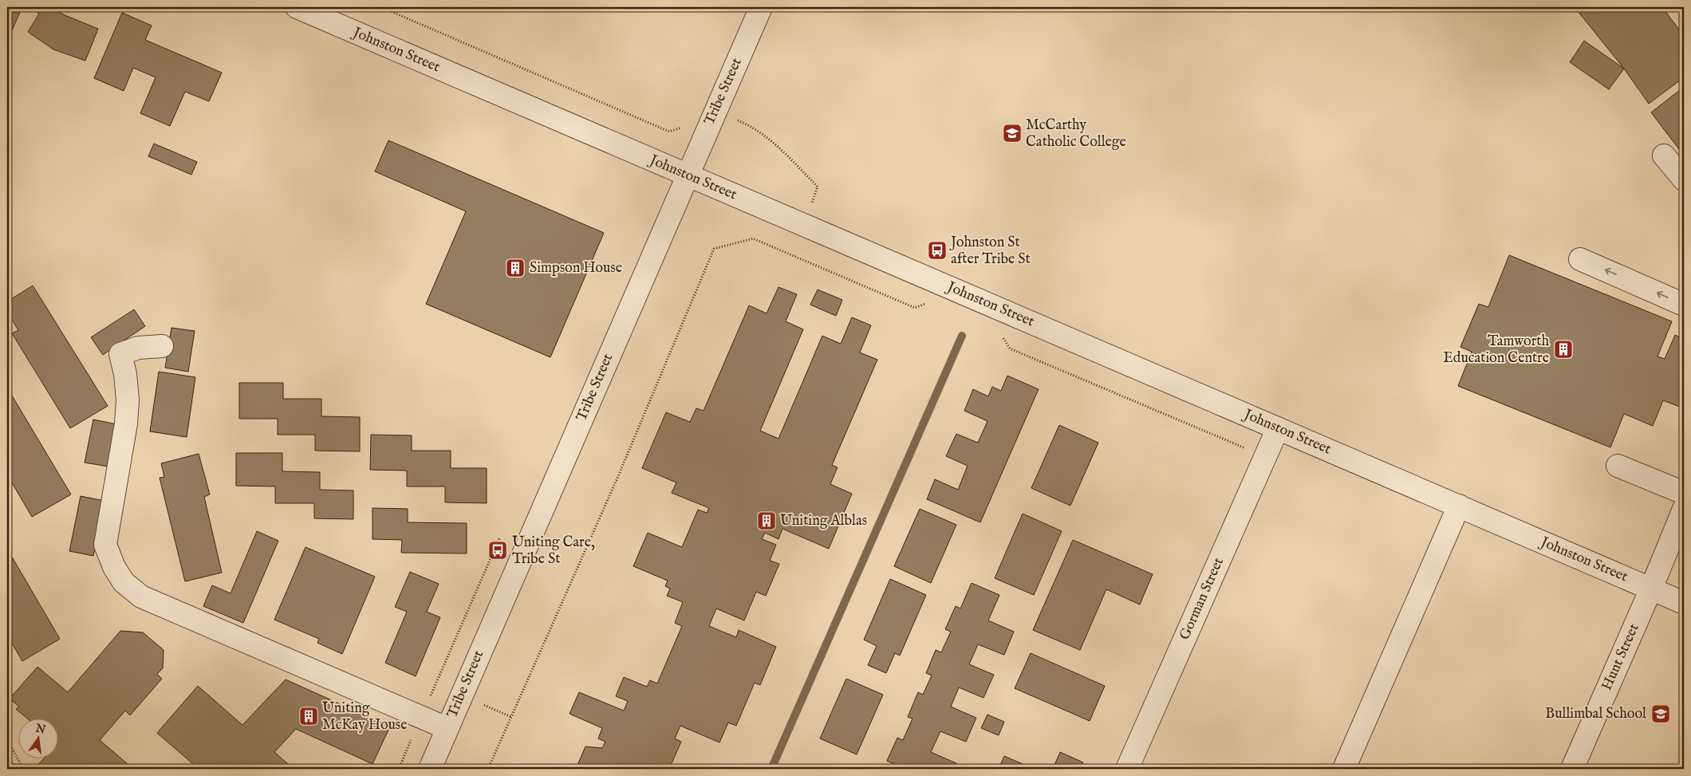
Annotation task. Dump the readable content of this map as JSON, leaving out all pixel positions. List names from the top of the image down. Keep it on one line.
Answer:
{"streets":{"street":["Johnston Street","Tribe Street","Gorman Street","Hunt Street"]},"crossings":[["Johnston Street","Tribe Street"],["Johnston Street","Gorman Street"],["Johnston Street","Hunt Street"]],"places":{"school or university":["McCarthy Catholic College","Bullimbal School"],"bus stop":["Johnston St after Tribe St","Uniting Care, Tribe St"],"building":["Simpson House","Tamworth Education Centre","Uniting Alblas","Uniting McKay House"]},"north":"top"}
